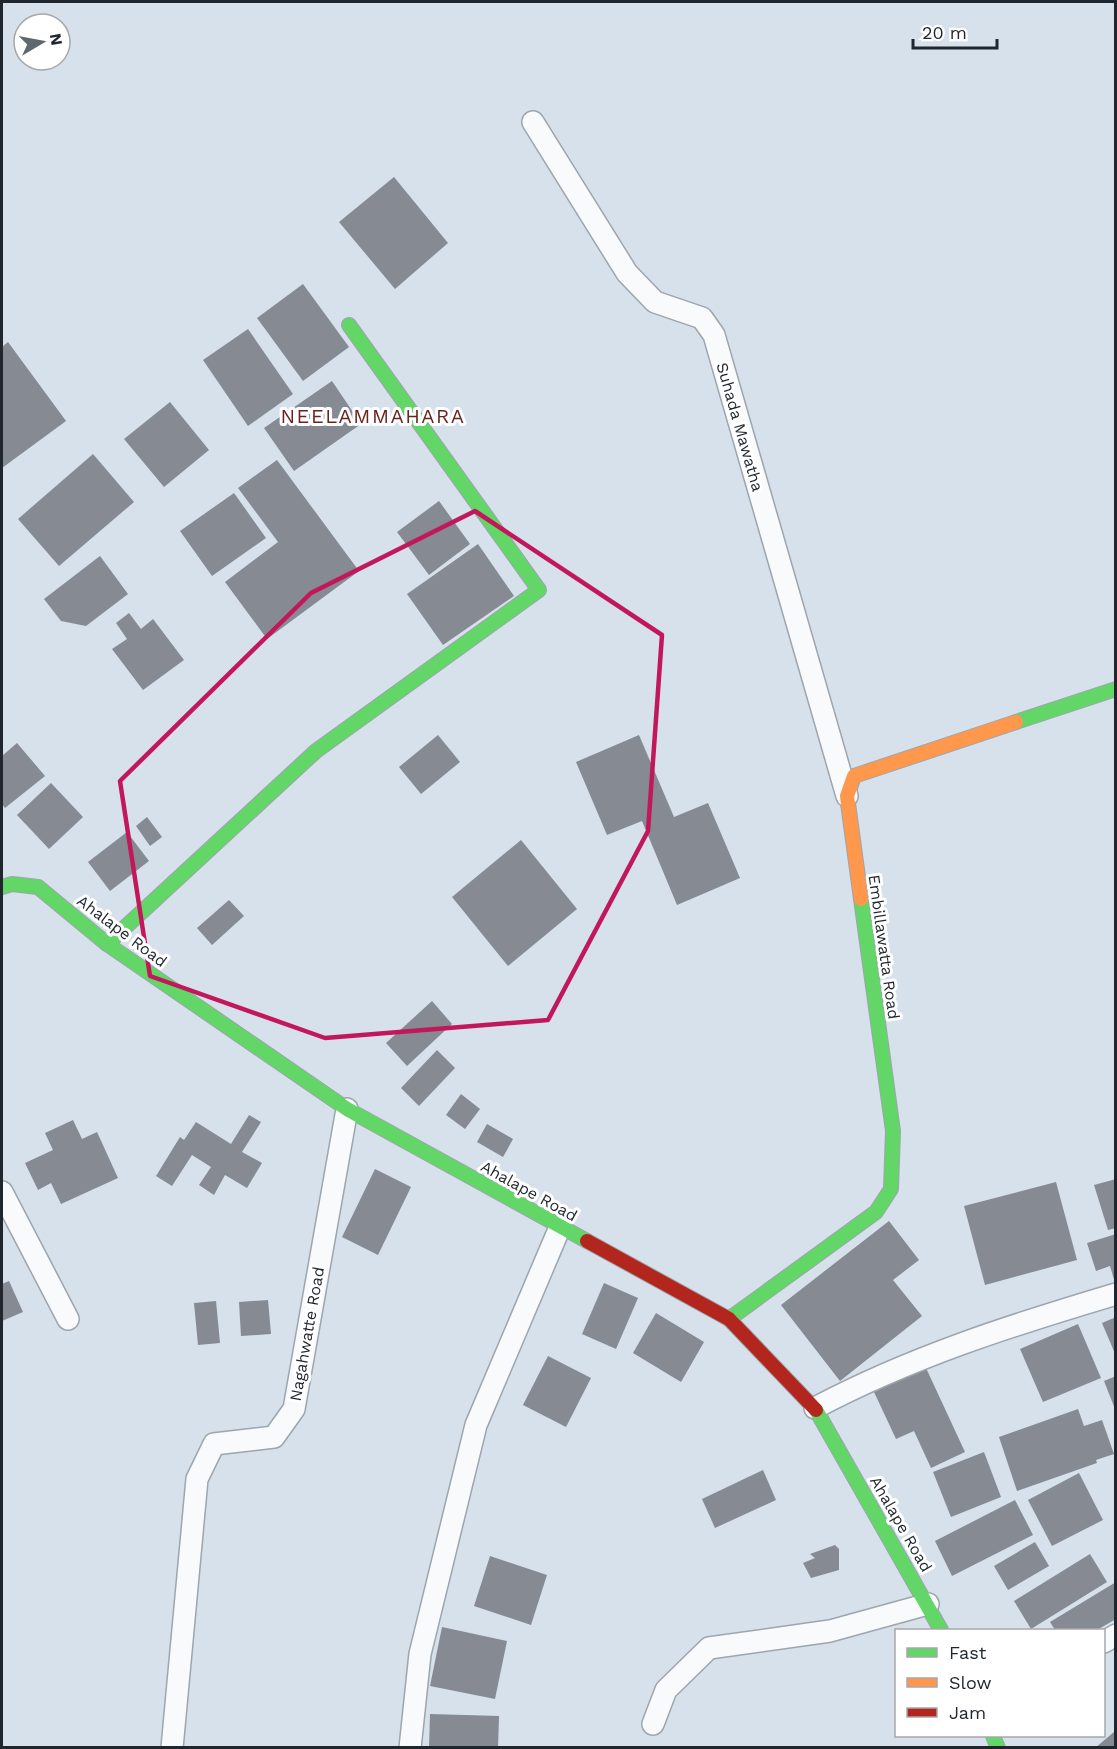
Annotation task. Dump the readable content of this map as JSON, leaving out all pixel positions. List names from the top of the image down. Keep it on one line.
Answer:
{"streets":{"street":["Suhada Mawatha","Ahalape Road","Embillawatta Road","Nagahwatte Road"]},"crossings":[["Suhada Mawatha","Embillawatta Road"],["Ahalape Road","Embillawatta Road"],["Ahalape Road","Nagahwatte Road"]],"districts":["NEELAMMAHARA"],"legend":["Fast","Slow","Jam"],"scale_bar":"20 m","north":"right"}
